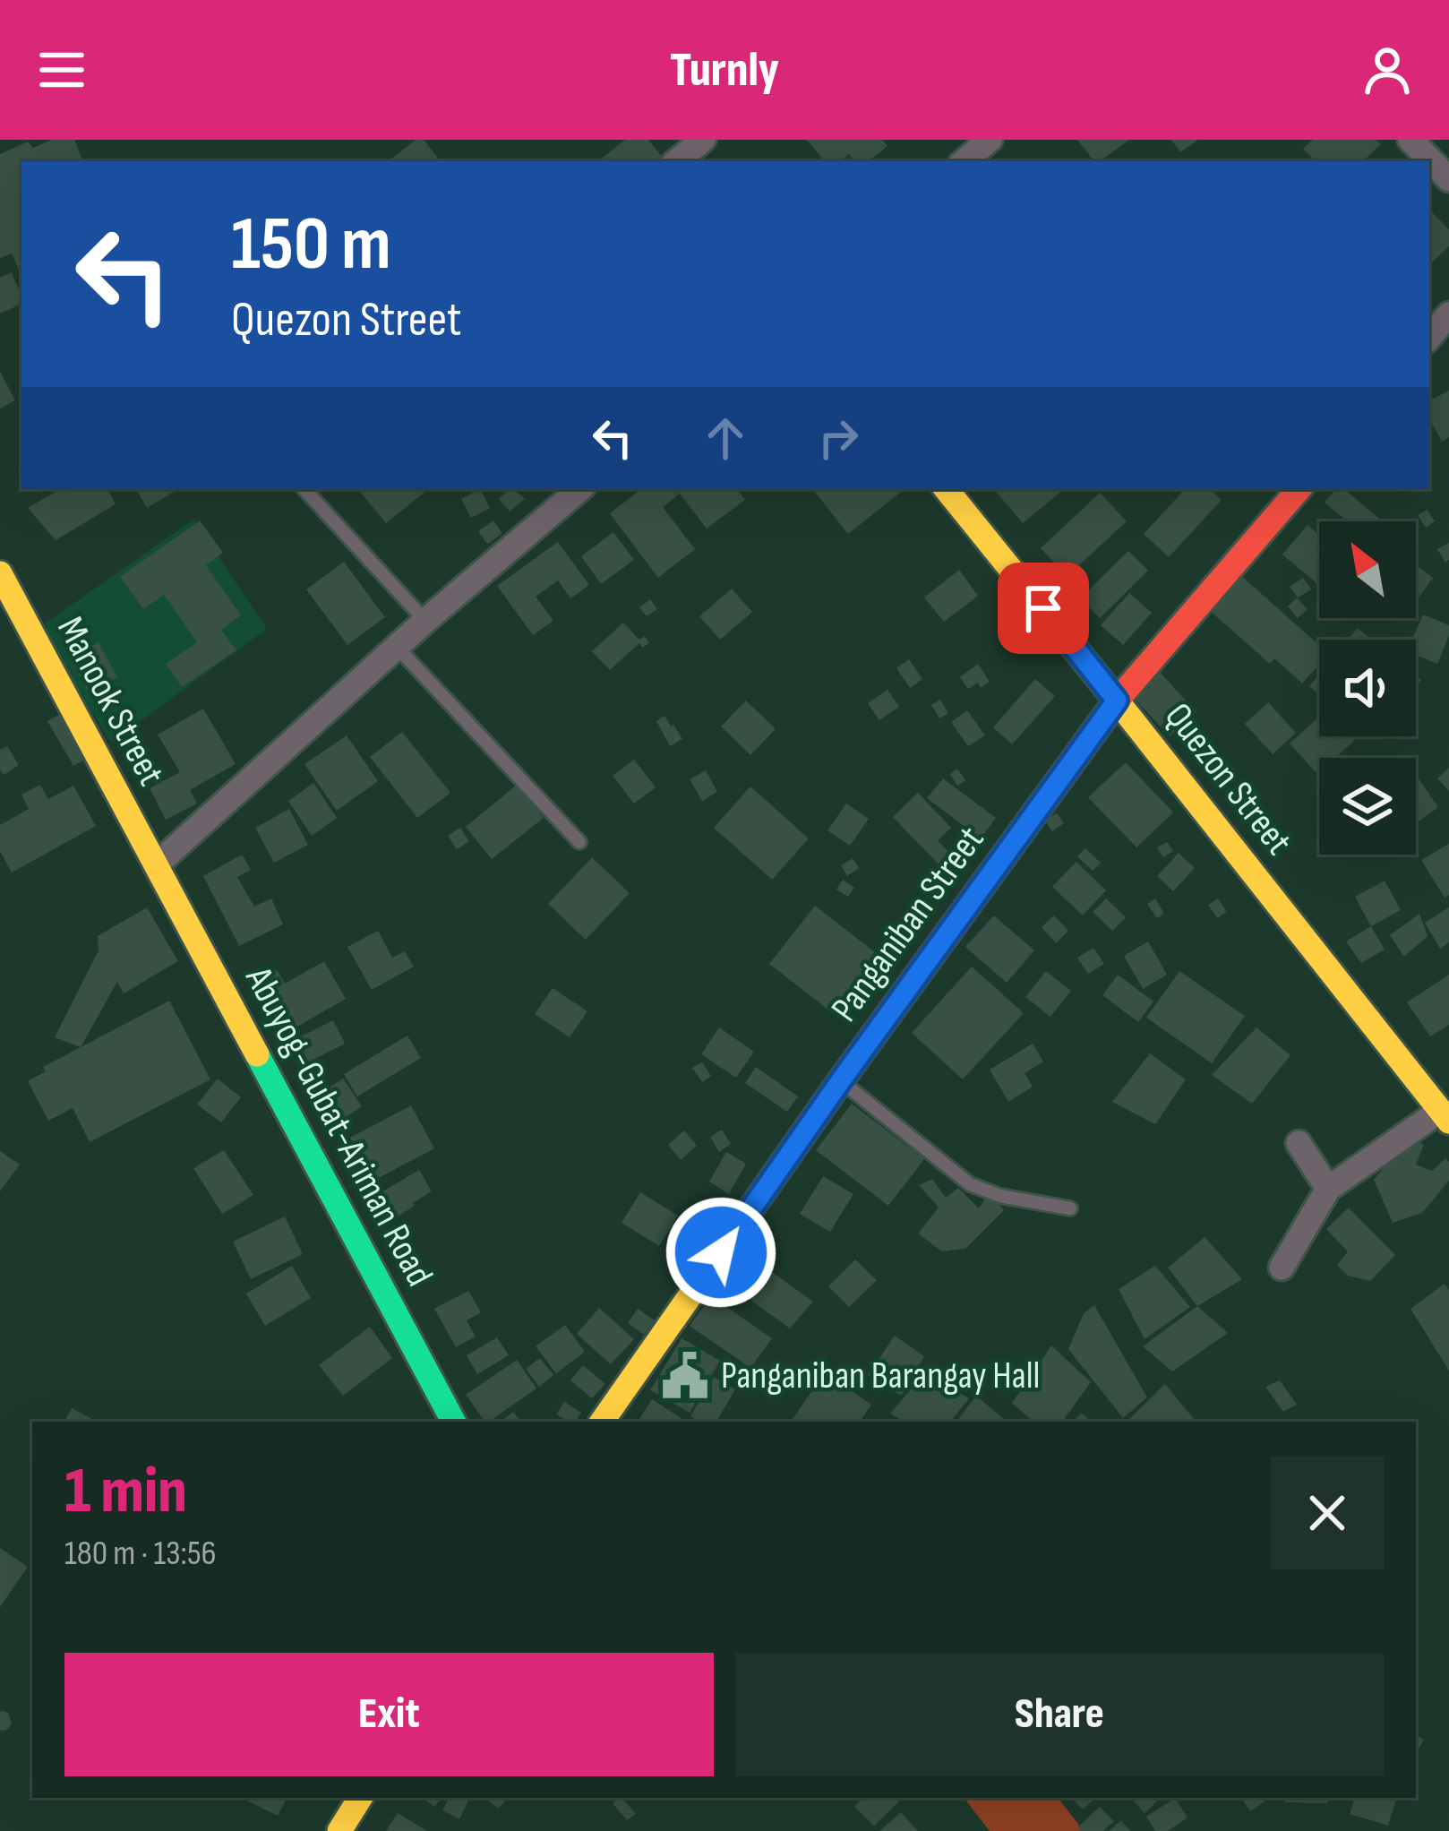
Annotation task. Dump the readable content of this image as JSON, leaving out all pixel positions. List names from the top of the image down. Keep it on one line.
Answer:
{"streets":{"street":["Manook Street","Quezon Street","Panganiban Street","Abuyog-Gubat-Ariman Road"]},"crossings":[["Manook Street","Abuyog-Gubat-Ariman Road"],["Quezon Street","Panganiban Street"]],"places":{"public building":["Panganiban Barangay Hall"]},"north":"top left","page":{"header":"Turnly","turn":["150 m","Quezon Street"],"heading":["1 min","180 m · 13:56"],"buttons":["Exit","Share"]}}
